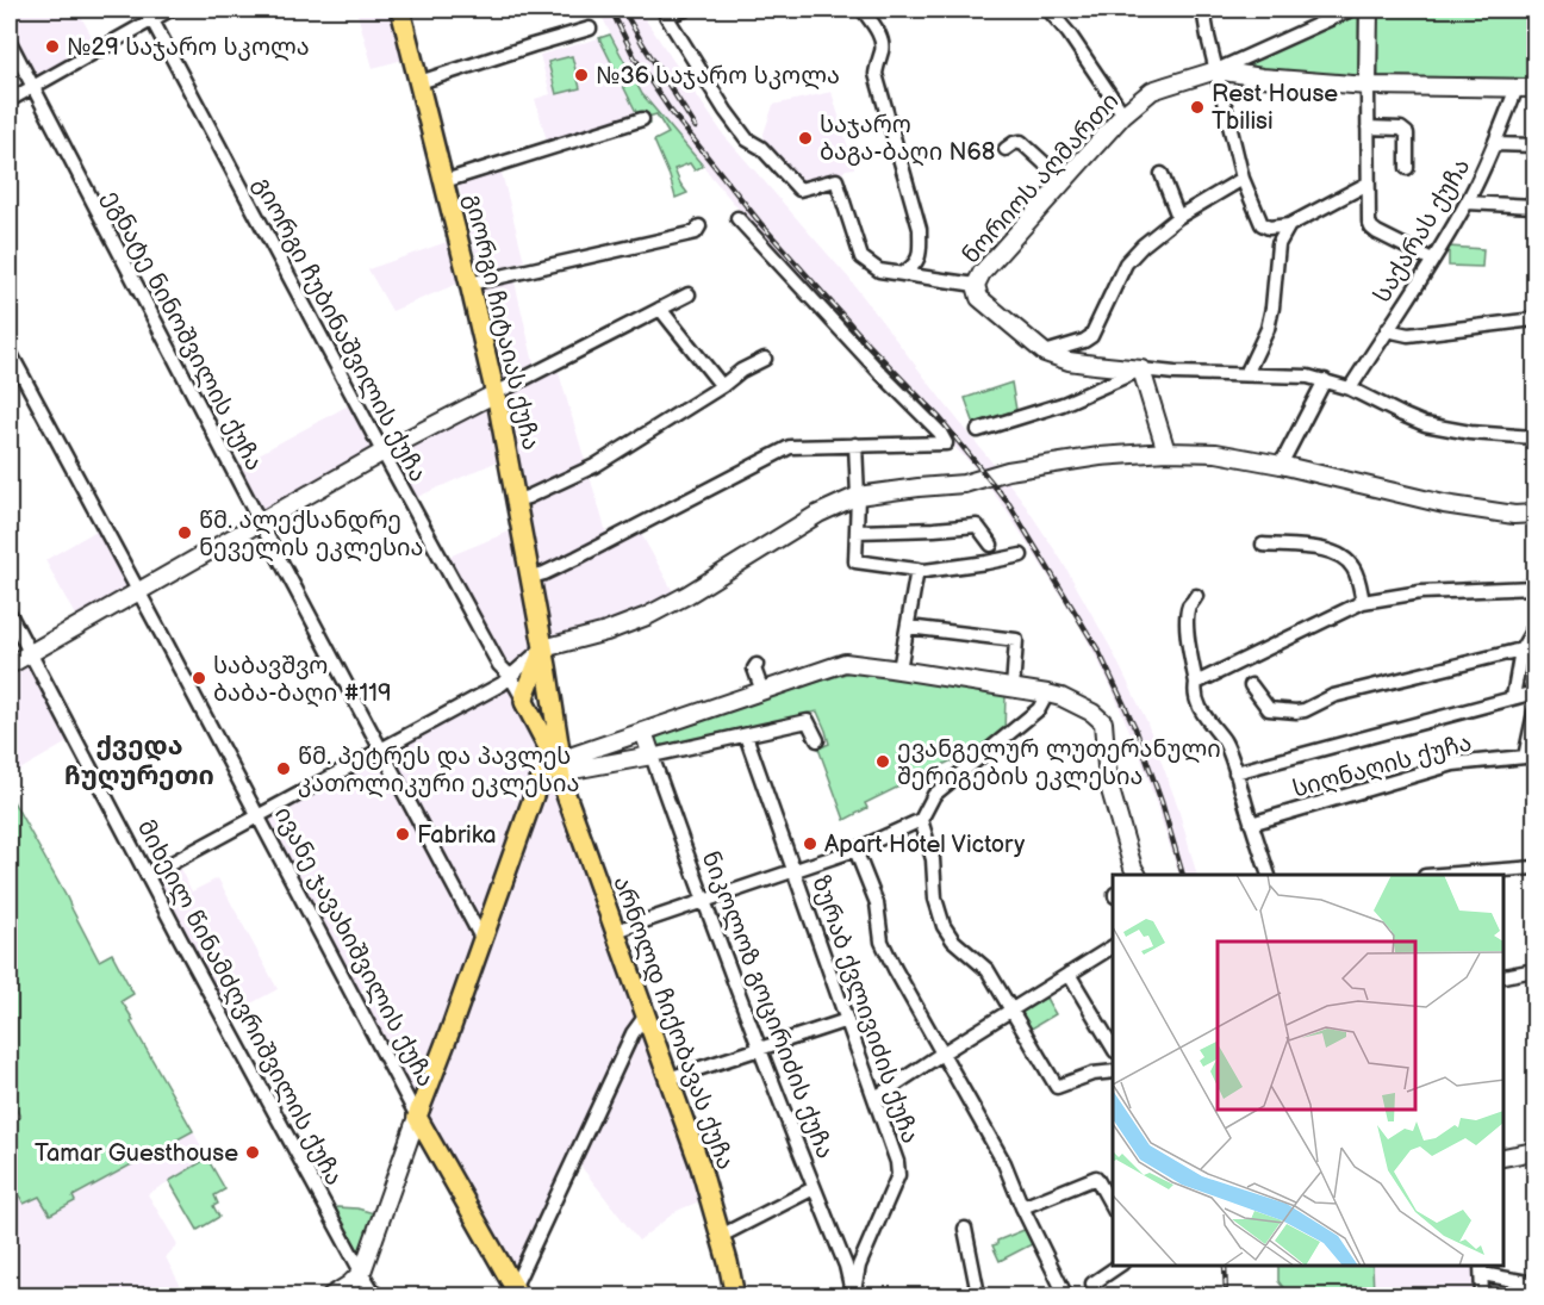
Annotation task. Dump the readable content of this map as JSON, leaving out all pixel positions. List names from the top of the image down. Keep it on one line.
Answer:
{"streets":{"main road":["გიორგი ჩიტაიას ქუჩა","ივანე ჯავახიშვილის ქუჩა","არნოლდ ჩიქობავას ქუჩა"],"street":["ნორიოს აღმართი","საქარას ქუჩა","გიორგი ჩუბინაშვილის ქუჩა","ეგნატე ნინოშვილის ქუჩა","სიღნაღის ქუჩა","მიხეილ წინამძღვრიშვილის ქუჩა","ნიკოლოზ გოცირიძის ქუჩა","ზურაბ ქვლივიძის ქუჩა"]},"crossings":[["ნორიოს აღმართი","საქარას ქუჩა"],["გიორგი ჩიტაიას ქუჩა","გიორგი ჩუბინაშვილის ქუჩა"],["გიორგი ჩიტაიას ქუჩა","არნოლდ ჩიქობავას ქუჩა"],["ნიკოლოზ გოცირიძის ქუჩა","ზურაბ ქვლივიძის ქუჩა"]],"districts":["ქვედა ჩუღურეთი"],"places":["№29 საჯარო სკოლა","№36 საჯარო სკოლა","Rest House Tbilisi","საჯარო ბაგა-ბაღი N68","წმ. ალექსანდრე ნეველის ეკლესია","საბავშვო ბაბა-ბაღი #119","ევანგელურ ლუთერანული შერიგების ეკლესია","წმ. პეტრეს და პავლეს კათოლიკური ეკლესია","Fabrika","Apart Hotel Victory","Tamar Guesthouse"]}
